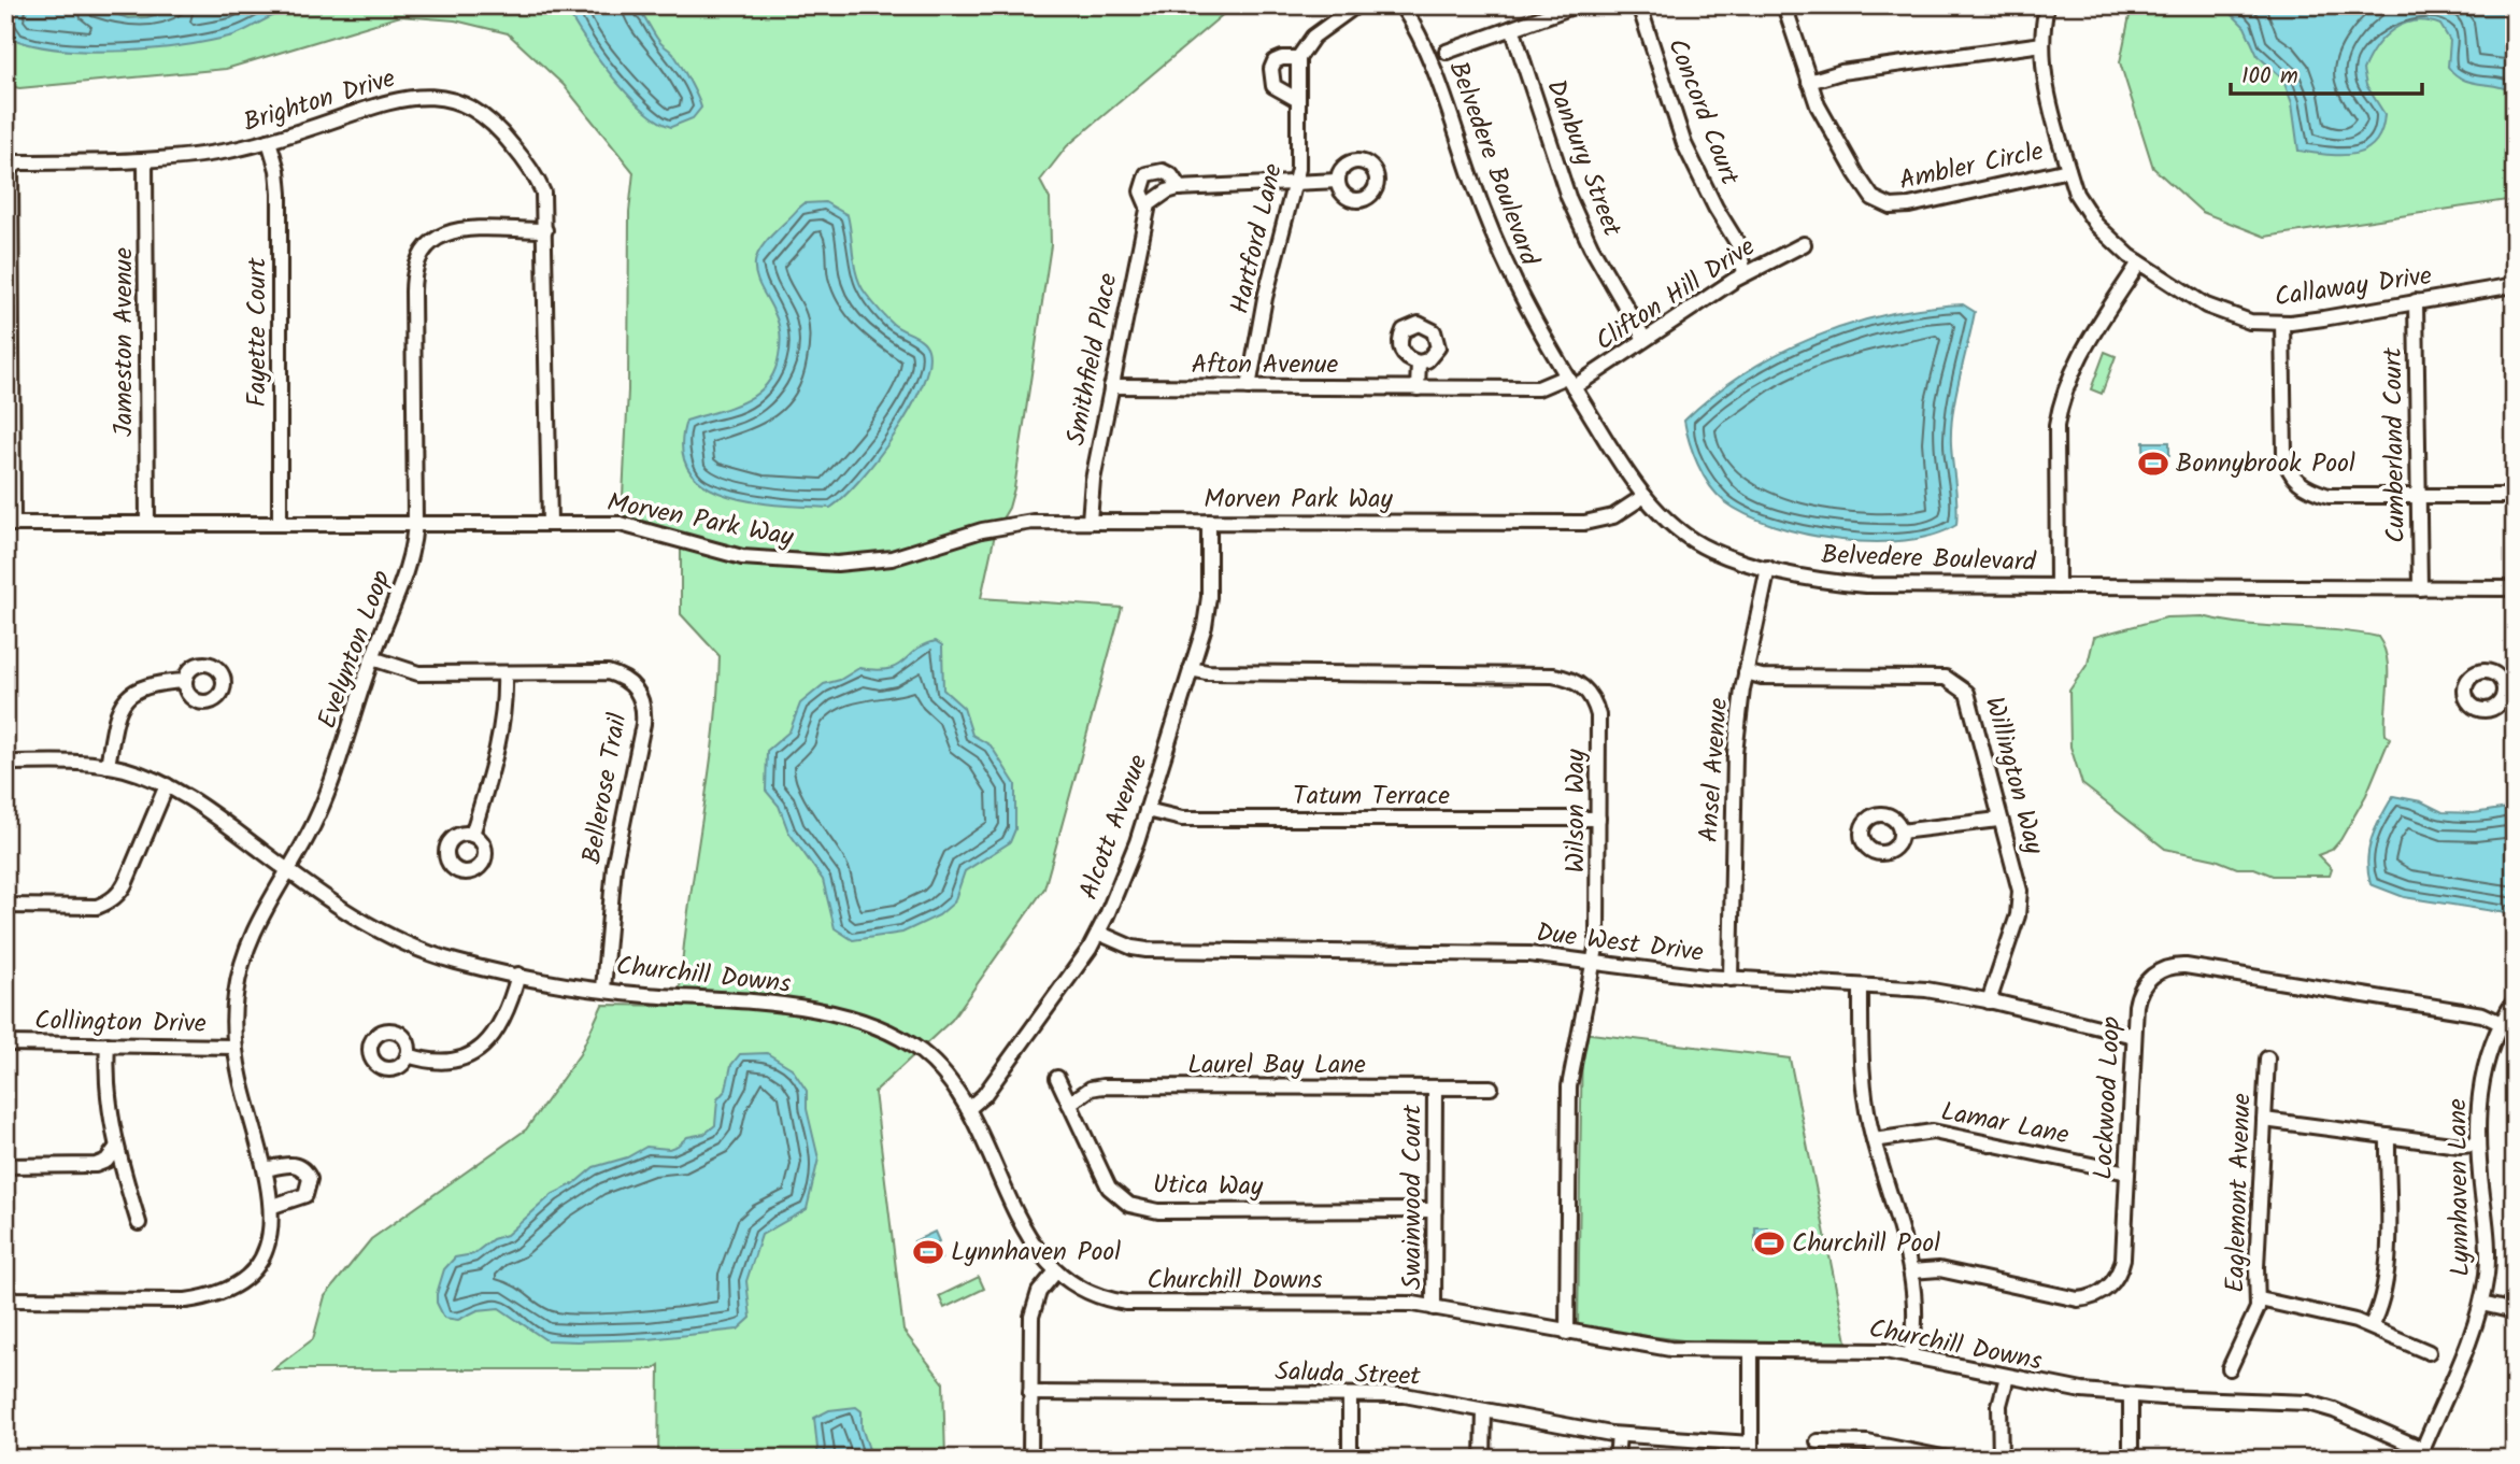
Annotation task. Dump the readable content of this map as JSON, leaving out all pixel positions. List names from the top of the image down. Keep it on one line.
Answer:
{"streets":{"street":["Brighton Drive","Concord Court","Danbury Street","Belvedere Boulevard","Ambler Circle","Hartford Lane","Callaway Drive","Clifton Hill Drive","Fayette Court","Jameston Avenue","Smithfield Place","Afton Avenue","Cumberland Court","Morven Park Way","Evelynton Loop","Ansel Avenue","Willington Way","Bellerose Trail","Tatum Terrace","Wilson Way","Alcott Avenue","Due West Drive","Churchill Downs","Collington Drive","Laurel Bay Lane","Lockwood Loop","Lamar Lane","Utica Way","Lynnhaven Lane","Eaglemont Avenue","Swainwood Court","Saluda Street"]},"crossings":[["Brighton Drive","Fayette Court"],["Brighton Drive","Jameston Avenue"],["Brighton Drive","Morven Park Way"],["Brighton Drive","Evelynton Loop"],["Concord Court","Clifton Hill Drive"],["Danbury Street","Clifton Hill Drive"],["Belvedere Boulevard","Clifton Hill Drive"],["Belvedere Boulevard","Afton Avenue"],["Belvedere Boulevard","Cumberland Court"],["Belvedere Boulevard","Morven Park Way"],["Belvedere Boulevard","Ansel Avenue"],["Ambler Circle","Callaway Drive"],["Hartford Lane","Smithfield Place"],["Hartford Lane","Afton Avenue"],["Callaway Drive","Cumberland Court"],["Clifton Hill Drive","Afton Avenue"],["Fayette Court","Morven Park Way"],["Jameston Avenue","Morven Park Way"],["Smithfield Place","Afton Avenue"],["Smithfield Place","Morven Park Way"],["Morven Park Way","Evelynton Loop"],["Morven Park Way","Alcott Avenue"],["Evelynton Loop","Bellerose Trail"],["Evelynton Loop","Churchill Downs"],["Evelynton Loop","Collington Drive"],["Ansel Avenue","Willington Way"],["Ansel Avenue","Due West Drive"],["Willington Way","Due West Drive"],["Bellerose Trail","Churchill Downs"],["Tatum Terrace","Wilson Way"],["Tatum Terrace","Alcott Avenue"],["Wilson Way","Alcott Avenue"],["Wilson Way","Due West Drive"],["Wilson Way","Churchill Downs"],["Alcott Avenue","Due West Drive"],["Alcott Avenue","Churchill Downs"],["Due West Drive","Lockwood Loop"],["Churchill Downs","Lynnhaven Lane"],["Churchill Downs","Swainwood Court"],["Laurel Bay Lane","Utica Way"],["Laurel Bay Lane","Swainwood Court"],["Lockwood Loop","Lamar Lane"],["Lockwood Loop","Lynnhaven Lane"],["Utica Way","Swainwood Court"]],"places":{"sports":["Bonnybrook Pool","Churchill Pool","Lynnhaven Pool"]},"scale_bar":"100 m"}
